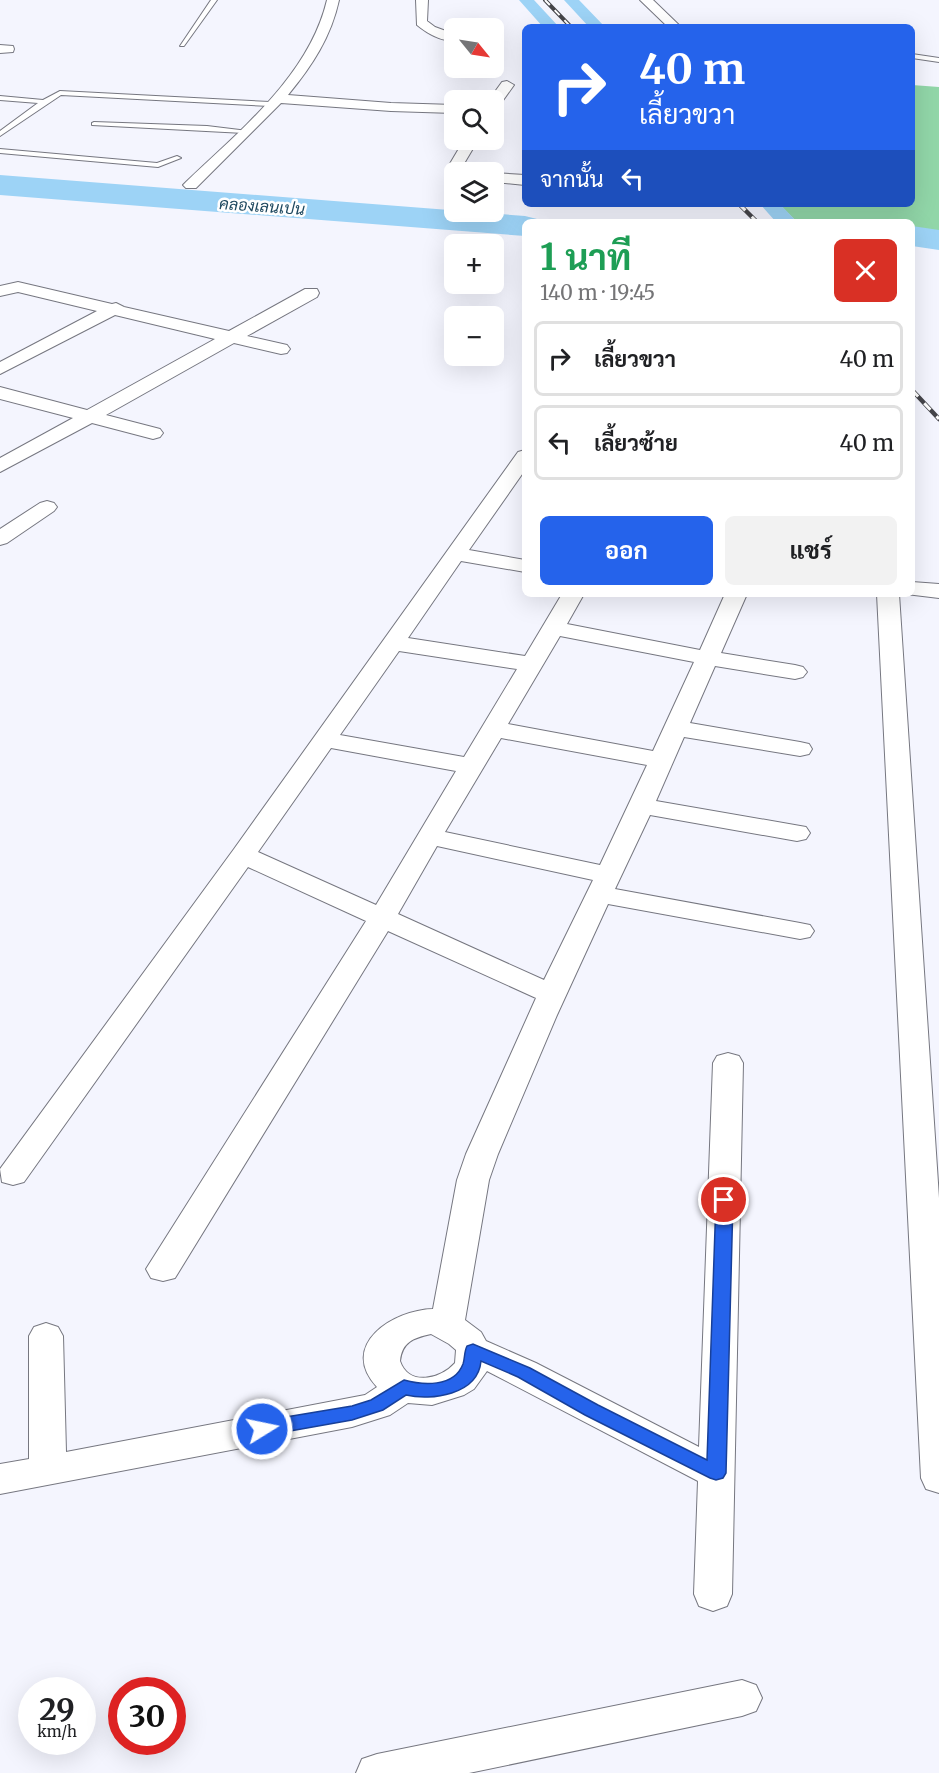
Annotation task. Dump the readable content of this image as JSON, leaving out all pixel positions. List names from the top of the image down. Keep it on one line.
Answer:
{"water":["คลองเลนเปน"],"north":"bottom right","page":{"map_buttons":["+","−"],"turn":["40 m","เลี้ยวขวา"],"then":"จากนั้น","heading":["1 นาที","140 m · 19:45"],"list":[{"name":"เลี้ยวขวา","value":"40 m"},{"name":"เลี้ยวซ้าย","value":"40 m"}],"buttons":["ออก","แชร์"],"speed":"29 km/h","limit":"30"}}
